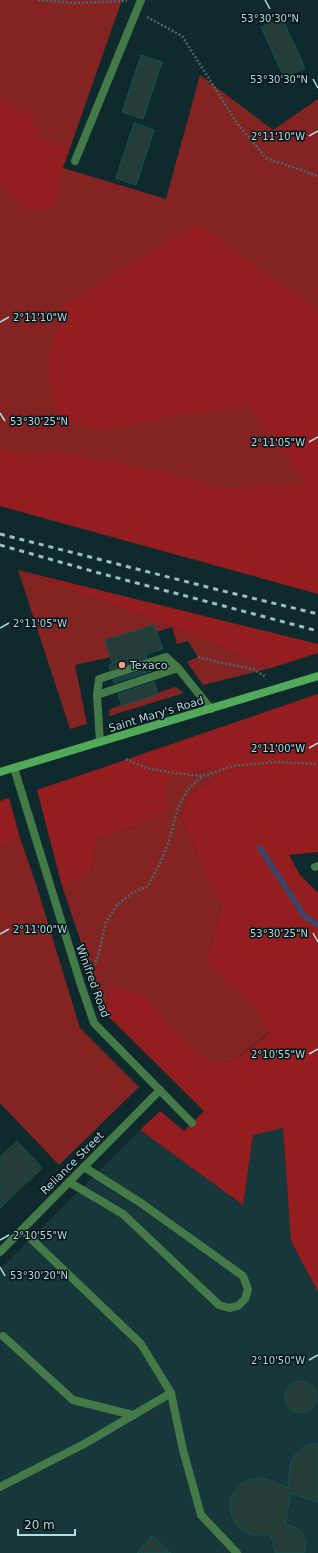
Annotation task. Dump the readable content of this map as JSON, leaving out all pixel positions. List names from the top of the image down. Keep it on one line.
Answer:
{"streets":{"street":["Saint Mary's Road","Winifred Road","Reliance Street"]},"crossings":[["Saint Mary's Road","Winifred Road"],["Winifred Road","Reliance Street"]],"places":["Texaco"],"scale_bar":"20 m","coordinates":["53°30'30\"N","2°11'10\"W","53°30'25\"N","2°11'05\"W","2°11'00\"W","2°10'55\"W","53°30'20\"N","2°10'50\"W"]}
